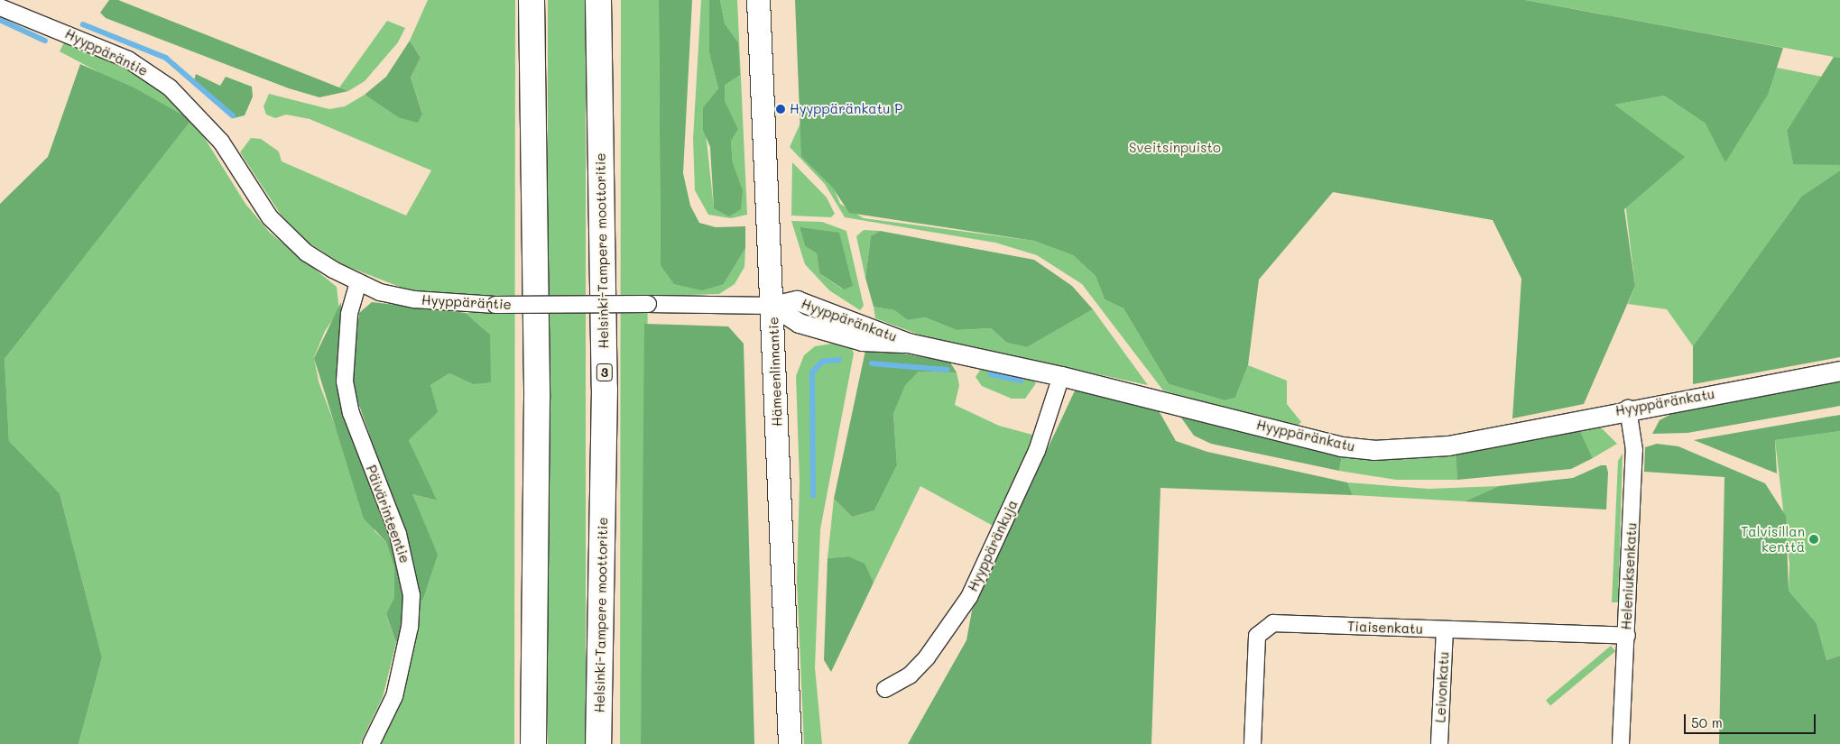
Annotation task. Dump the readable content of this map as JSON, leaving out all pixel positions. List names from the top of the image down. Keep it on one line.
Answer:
{"streets":{"highway":["Helsinki-Tampere moottoritie","3"],"main road":["Hämeenlinnantie"],"street":["Hyyppäräntie","Hyyppäränkatu","Päivärinteentie","Hyyppäränkuja","Heleniuksenkatu","Tiaisenkatu","Leivonkatu"]},"crossings":[["Hyyppäräntie","Hyyppäränkatu"],["Hyyppäräntie","Hämeenlinnantie"],["Hyyppäräntie","Päivärinteentie"],["Hyyppäränkatu","Hämeenlinnantie"],["Hyyppäränkatu","Hyyppäränkuja"],["Hyyppäränkatu","Heleniuksenkatu"],["Heleniuksenkatu","Tiaisenkatu"],["Tiaisenkatu","Leivonkatu"]],"parks":["Sveitsinpuisto"],"places":["Hyyppäränkatu P","Talvisillan kenttä"],"scale_bar":"50 m"}
